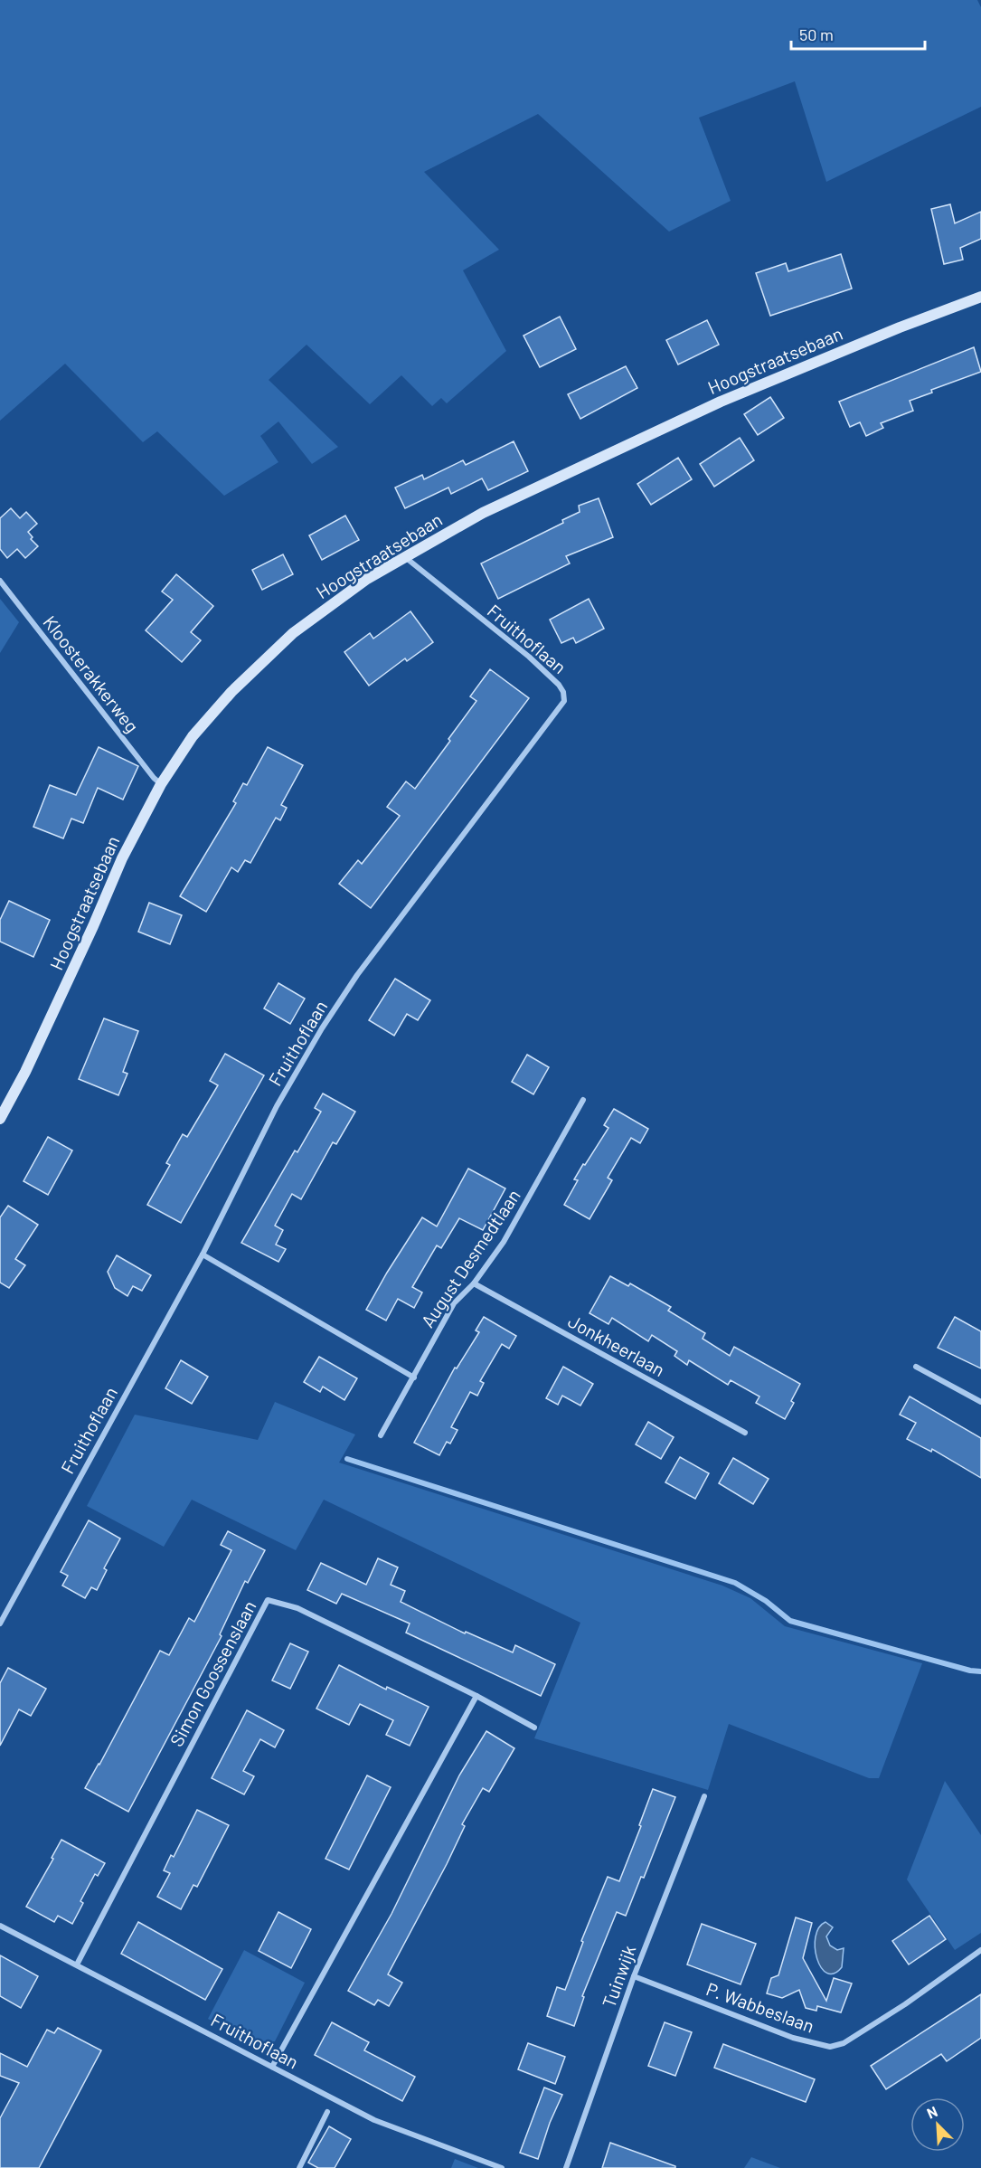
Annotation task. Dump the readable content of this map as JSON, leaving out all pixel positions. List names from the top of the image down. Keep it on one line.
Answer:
{"streets":{"main road":["Hoogstraatsebaan"],"street":["Fruithoflaan","Kloosterakkerweg","August Desmedtlaan","Jonkheerlaan","Simon Goossenslaan","Tuinwijk","P. Wabbeslaan"]},"crossings":[["Hoogstraatsebaan","Fruithoflaan"],["Hoogstraatsebaan","Kloosterakkerweg"],["Fruithoflaan","Simon Goossenslaan"],["August Desmedtlaan","Jonkheerlaan"],["Tuinwijk","P. Wabbeslaan"]],"scale_bar":"50 m","north":"top left"}
